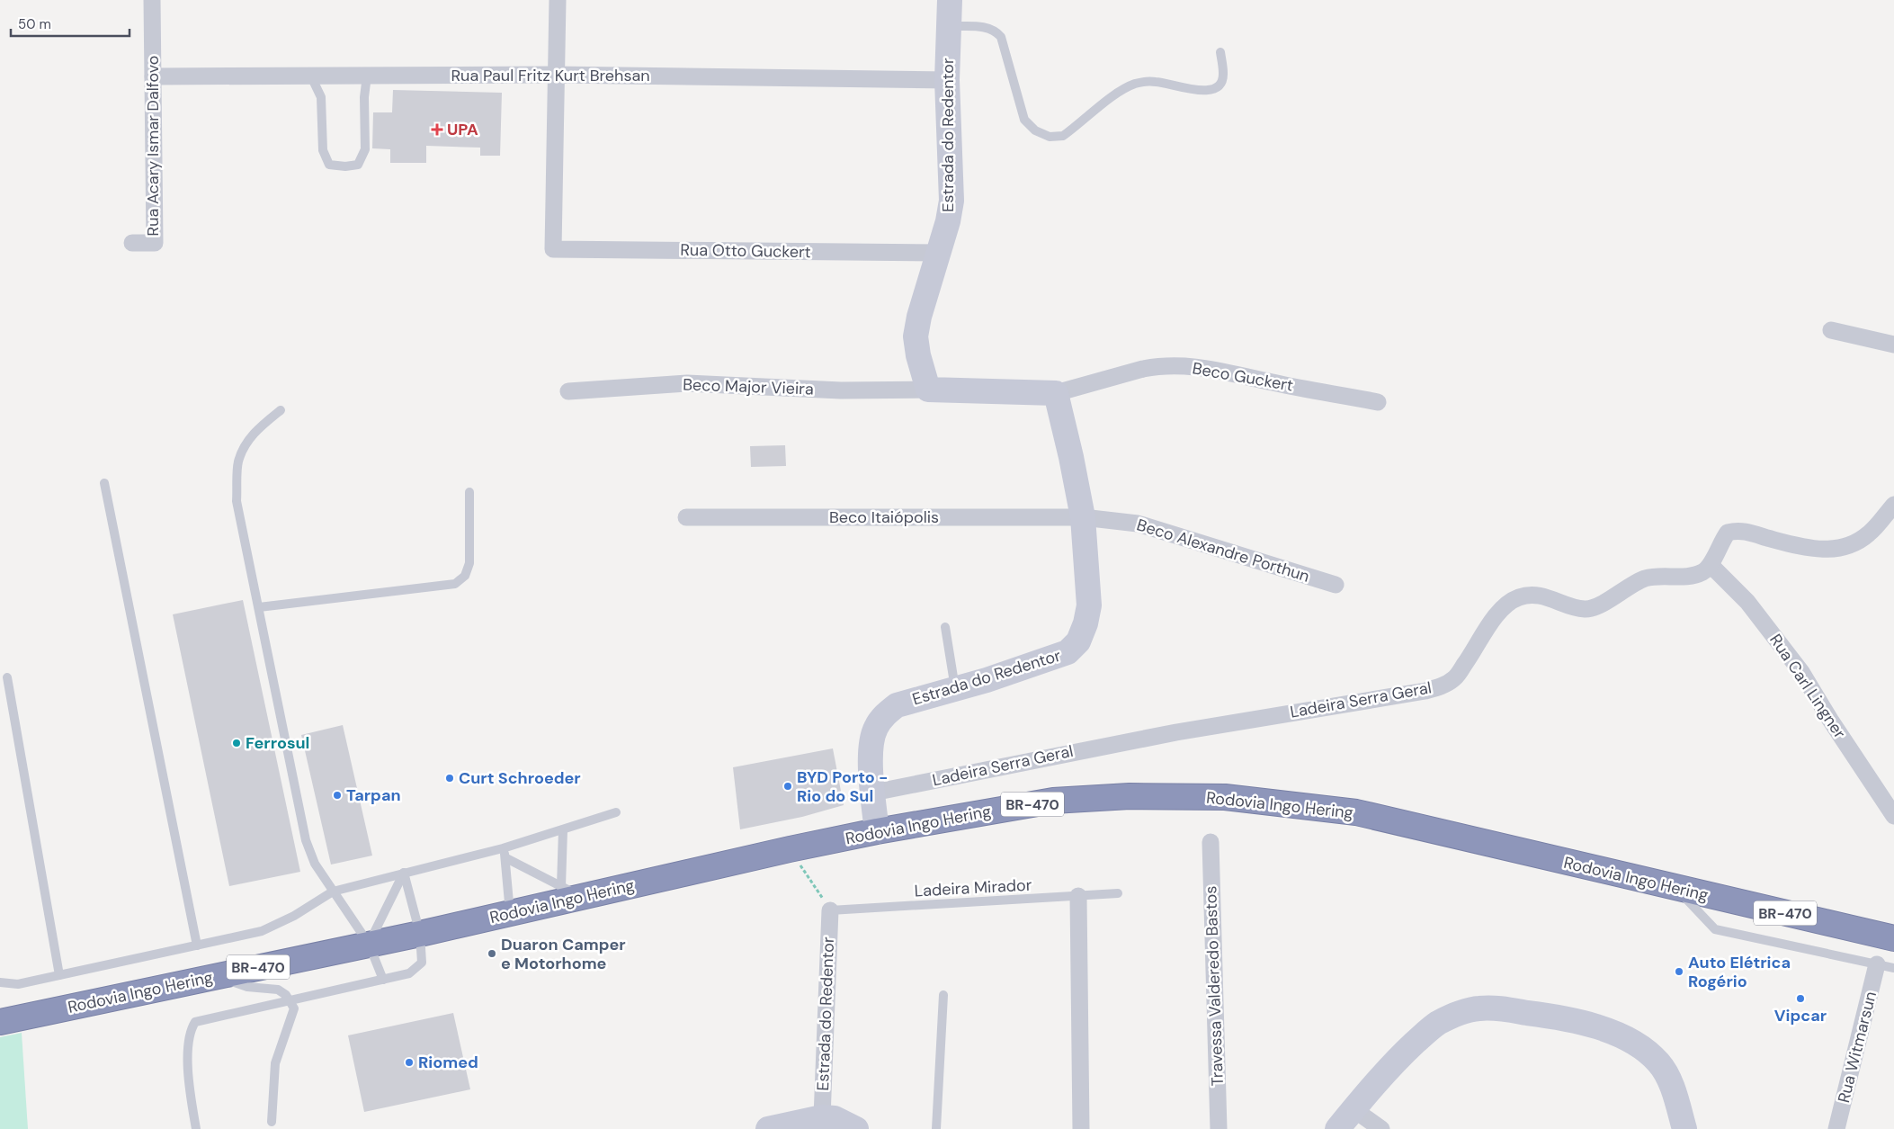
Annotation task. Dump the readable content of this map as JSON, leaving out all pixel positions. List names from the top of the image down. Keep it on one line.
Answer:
{"streets":{"highway":["BR-470","Rodovia Ingo Hering"],"street":["Rua Paul Fritz Kurt Brehsan","Estrada do Redentor","Rua Acary Ismar Dalfovo","Rua Otto Guckert","Beco Guckert","Beco Major Vieira","Beco Itaiópolis","Beco Alexandre Porthun","Rua Carl Lingner","Ladeira Serra Geral","Travessa Valderedo Bastos","Rua Witmarsun"],"lane":["Ladeira Mirador"]},"crossings":[["Rua Paul Fritz Kurt Brehsan","Estrada do Redentor"],["Rua Paul Fritz Kurt Brehsan","Rua Acary Ismar Dalfovo"],["Rua Paul Fritz Kurt Brehsan","Rua Otto Guckert"],["Estrada do Redentor","Rua Otto Guckert"],["Estrada do Redentor","Beco Guckert"],["Estrada do Redentor","Beco Major Vieira"],["Estrada do Redentor","Beco Itaiópolis"],["Estrada do Redentor","Beco Alexandre Porthun"],["Estrada do Redentor","Ladeira Serra Geral"],["Estrada do Redentor","Rodovia Ingo Hering"],["Estrada do Redentor","Ladeira Mirador"],["Beco Itaiópolis","Beco Alexandre Porthun"],["Rua Carl Lingner","Ladeira Serra Geral"]],"places":{"health":["UPA"],"other":["Ferrosul","Curt Schroeder","BYD Porto - Rio do Sul","Tarpan","Duaron Camper e Motorhome","Auto Elétrica Rogério","Vipcar","Riomed"]},"scale_bar":"50 m"}
